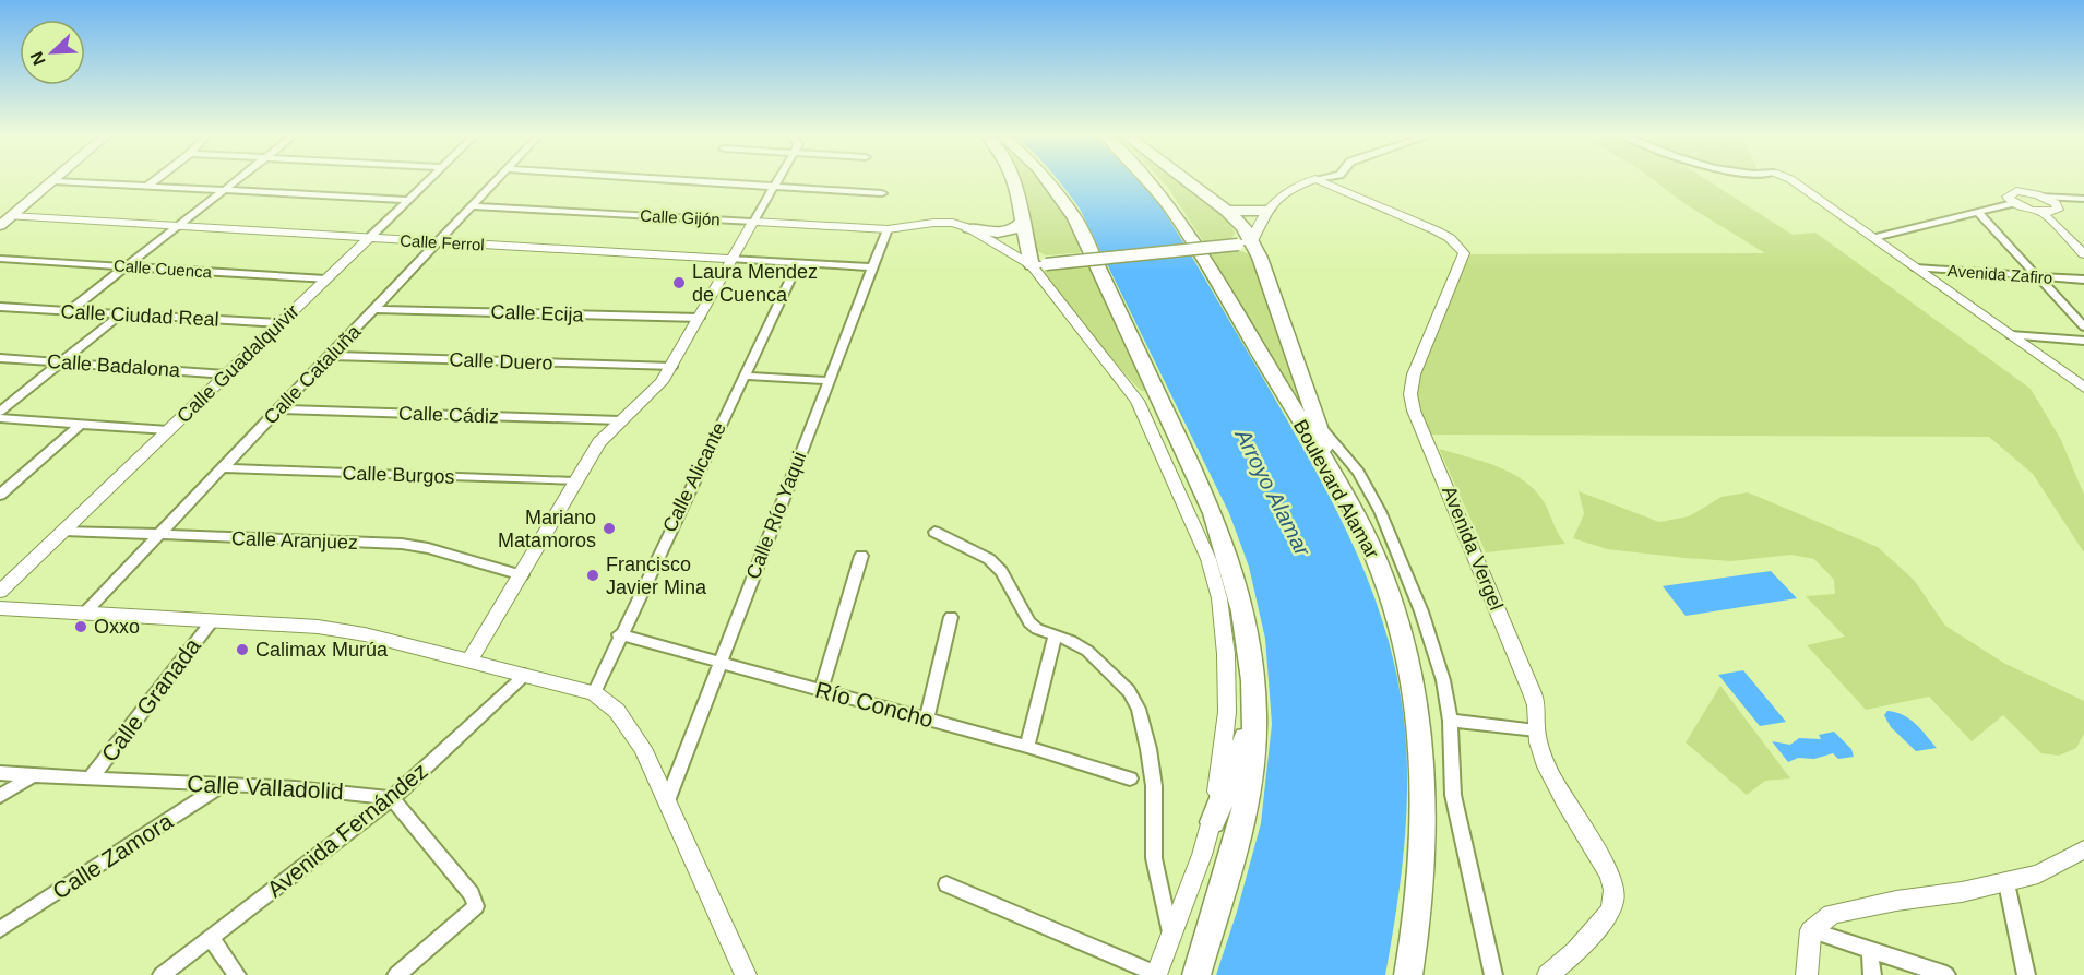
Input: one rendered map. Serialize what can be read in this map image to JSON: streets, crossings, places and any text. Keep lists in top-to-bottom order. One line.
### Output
{"streets":{"highway":["Boulevard Alamar"],"street":["Calle Gijón","Calle Ferrol","Calle Cuenca","Avenida Zafiro","Calle Ecija","Calle Ciudad Real","Calle Duero","Calle Guadalquivir","Calle Badalona","Calle Cataluña","Calle Cádiz","Calle Burgos","Calle Alicante","Calle Río Yaqui","Calle Aranjuez","Avenida Vergel","Calle Granada","Río Concho","Calle Valladolid","Avenida Fernández","Calle Zamora"]},"crossings":[["Calle Gijón","Calle Cataluña"],["Calle Gijón","Calle Río Yaqui"],["Calle Ferrol","Calle Guadalquivir"],["Calle Ferrol","Calle Cataluña"],["Calle Ferrol","Calle Alicante"],["Calle Ferrol","Calle Río Yaqui"],["Calle Cuenca","Calle Guadalquivir"],["Calle Ecija","Calle Cataluña"],["Calle Ciudad Real","Calle Guadalquivir"],["Calle Duero","Calle Cataluña"],["Calle Guadalquivir","Calle Badalona"],["Calle Guadalquivir","Calle Aranjuez"],["Calle Cataluña","Calle Cádiz"],["Calle Cataluña","Calle Burgos"],["Calle Cataluña","Calle Aranjuez"],["Calle Alicante","Río Concho"],["Calle Río Yaqui","Río Concho"],["Calle Granada","Calle Valladolid"],["Calle Valladolid","Avenida Fernández"],["Calle Valladolid","Calle Zamora"]],"water":["Arroyo Alamar"],"places":["Laura Mendez de Cuenca","Mariano Matamoros","Francisco Javier Mina","Oxxo","Calimax Murúa"],"north":"bottom left"}
